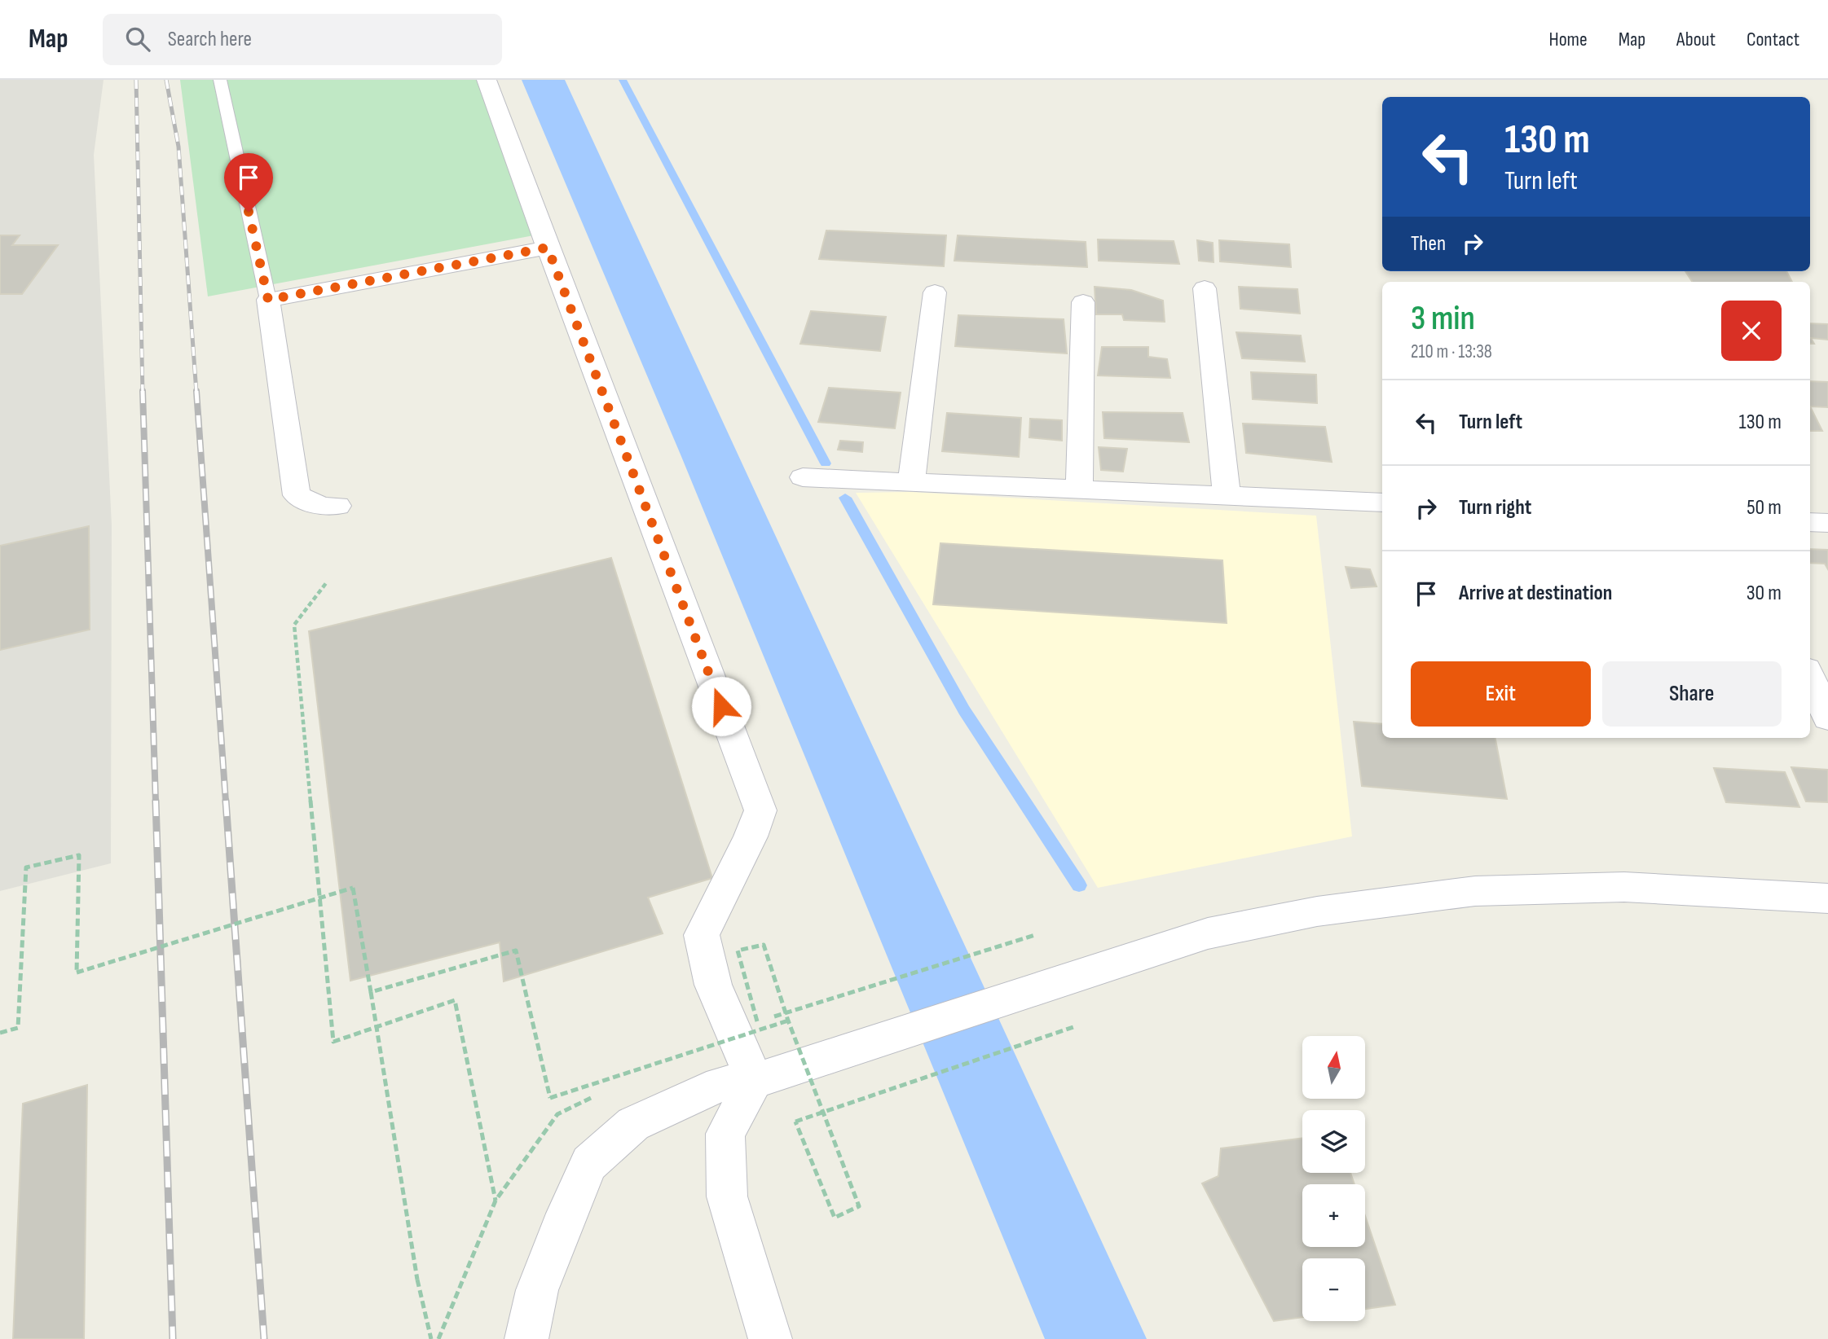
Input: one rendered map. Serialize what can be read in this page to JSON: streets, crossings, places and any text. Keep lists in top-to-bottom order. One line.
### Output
{"north":"top","page":{"header":"Map","search":"Search here","nav":["Home","Map","About","Contact"],"turn":["130 m","Turn left"],"then":"Then","heading":["3 min","210 m · 13:38"],"list":[{"name":"Turn left","value":"130 m"},{"name":"Turn right","value":"50 m"},{"name":"Arrive at destination","value":"30 m"}],"buttons":["Exit","Share"],"map_buttons":["+","−"]}}
